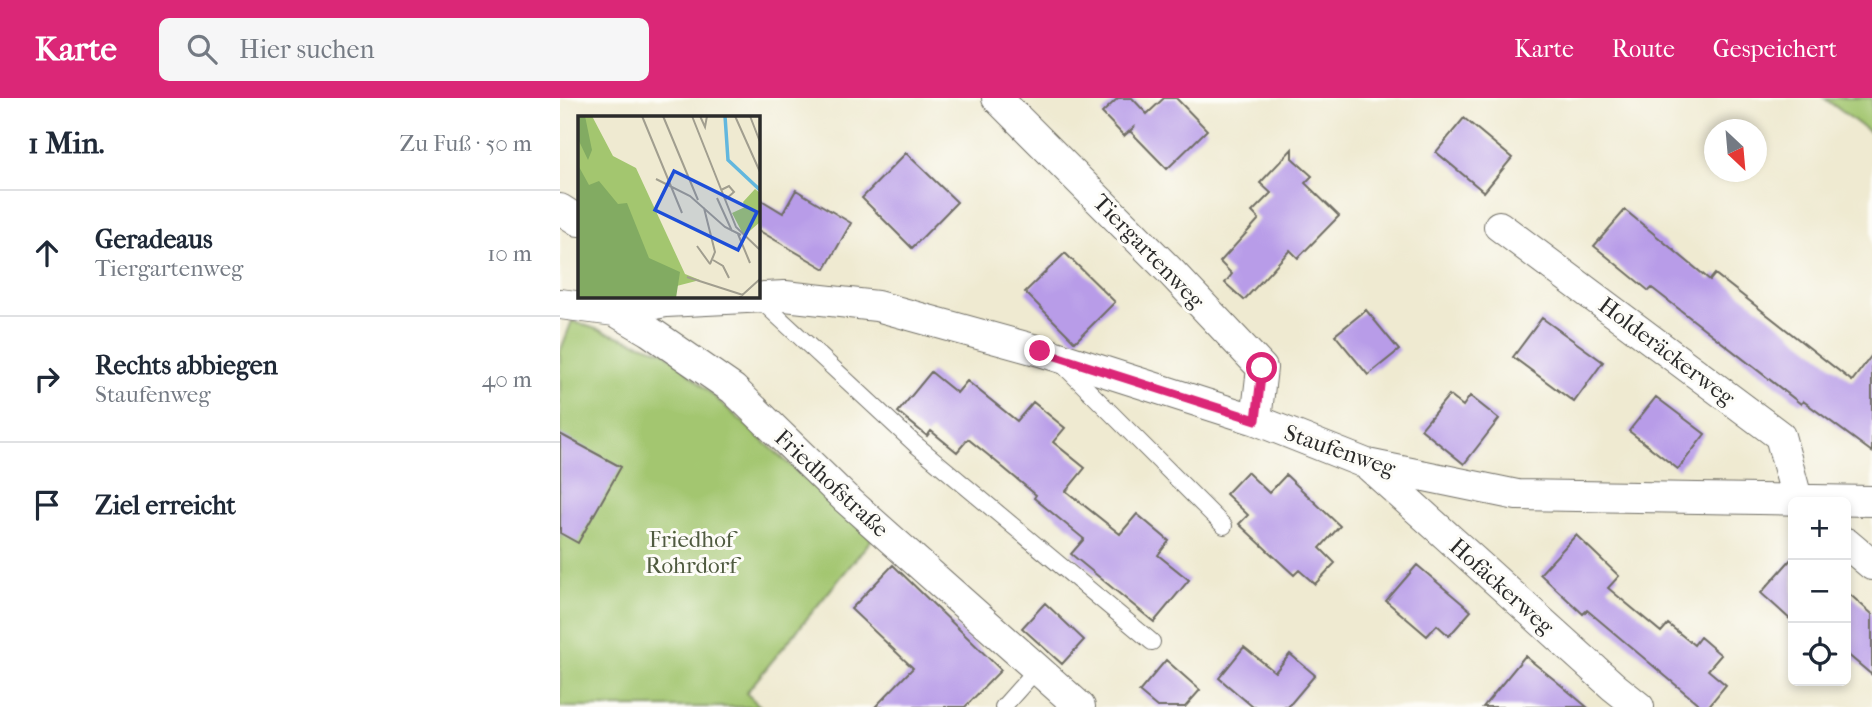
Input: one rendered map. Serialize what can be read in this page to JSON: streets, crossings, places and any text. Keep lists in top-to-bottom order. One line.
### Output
{"streets":{"street":["Tiergartenweg","Holderäckerweg","Staufenweg","Friedhofstraße","Hofäckerweg"]},"crossings":[["Tiergartenweg","Staufenweg"],["Staufenweg","Friedhofstraße"],["Staufenweg","Hofäckerweg"]],"parks":["Friedhof Rohrdorf"],"north":"bottom right","page":{"header":"Karte","search":"Hier suchen","nav":["Karte","Route","Gespeichert"],"heading":["1 Min.","Zu Fuß · 50 m"],"list":[["Geradeaus","Tiergartenweg","10 m"],["Rechts abbiegen","Staufenweg","40 m"],"Ziel erreicht"],"map_buttons":["+","−"]}}
